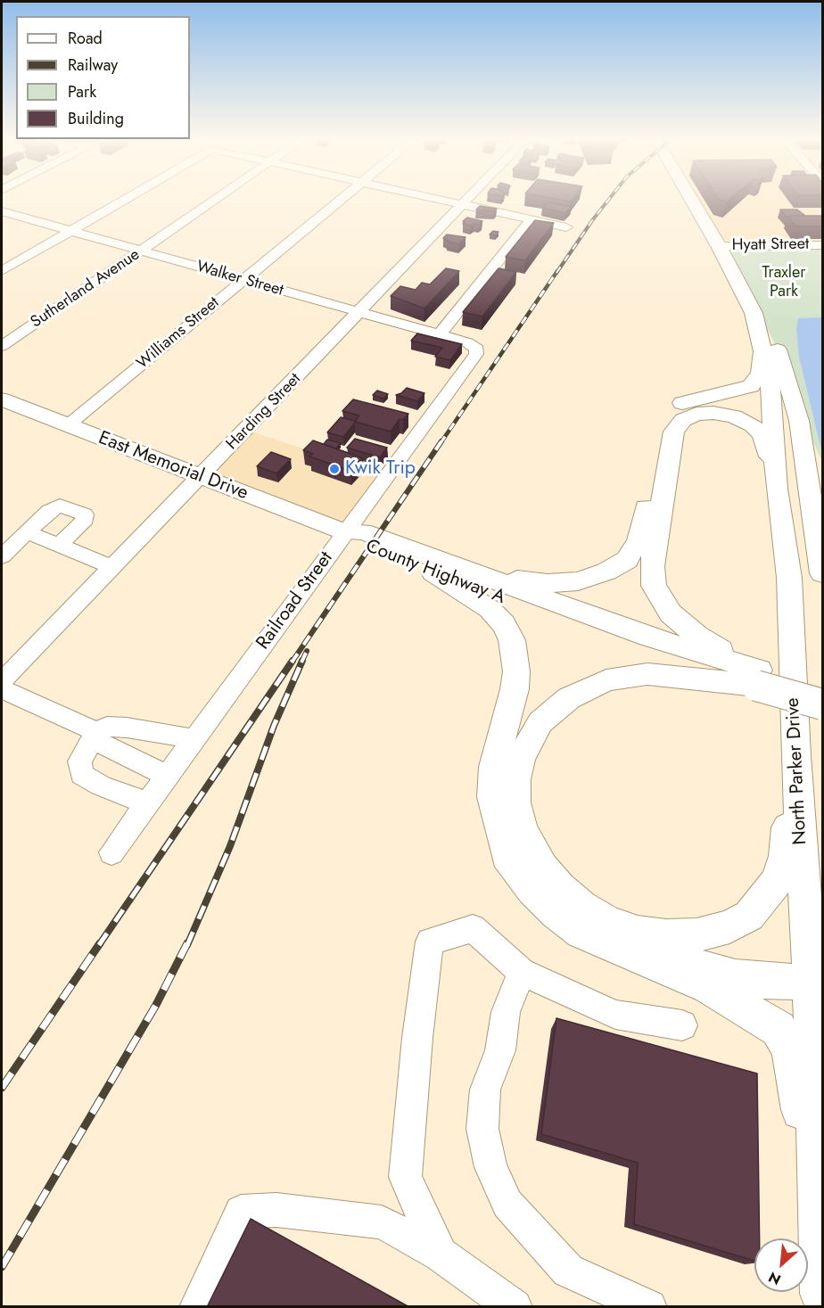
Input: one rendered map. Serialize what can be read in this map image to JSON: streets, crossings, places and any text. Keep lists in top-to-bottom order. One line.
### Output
{"streets":{"main road":["East Memorial Drive","County Highway A","North Parker Drive"],"street":["Hyatt Street","Walker Street","Sutherland Avenue","Williams Street","Harding Street","Railroad Street"]},"crossings":[["Hyatt Street","North Parker Drive"],["Walker Street","Sutherland Avenue"],["Walker Street","Williams Street"],["Walker Street","Harding Street"],["Walker Street","Railroad Street"],["Williams Street","East Memorial Drive"],["Harding Street","East Memorial Drive"],["East Memorial Drive","County Highway A"],["East Memorial Drive","Railroad Street"],["County Highway A","Railroad Street"]],"parks":["Traxler Park"],"places":["Kwik Trip"],"legend":["Road","Railway","Park","Building"],"north":"bottom left"}
